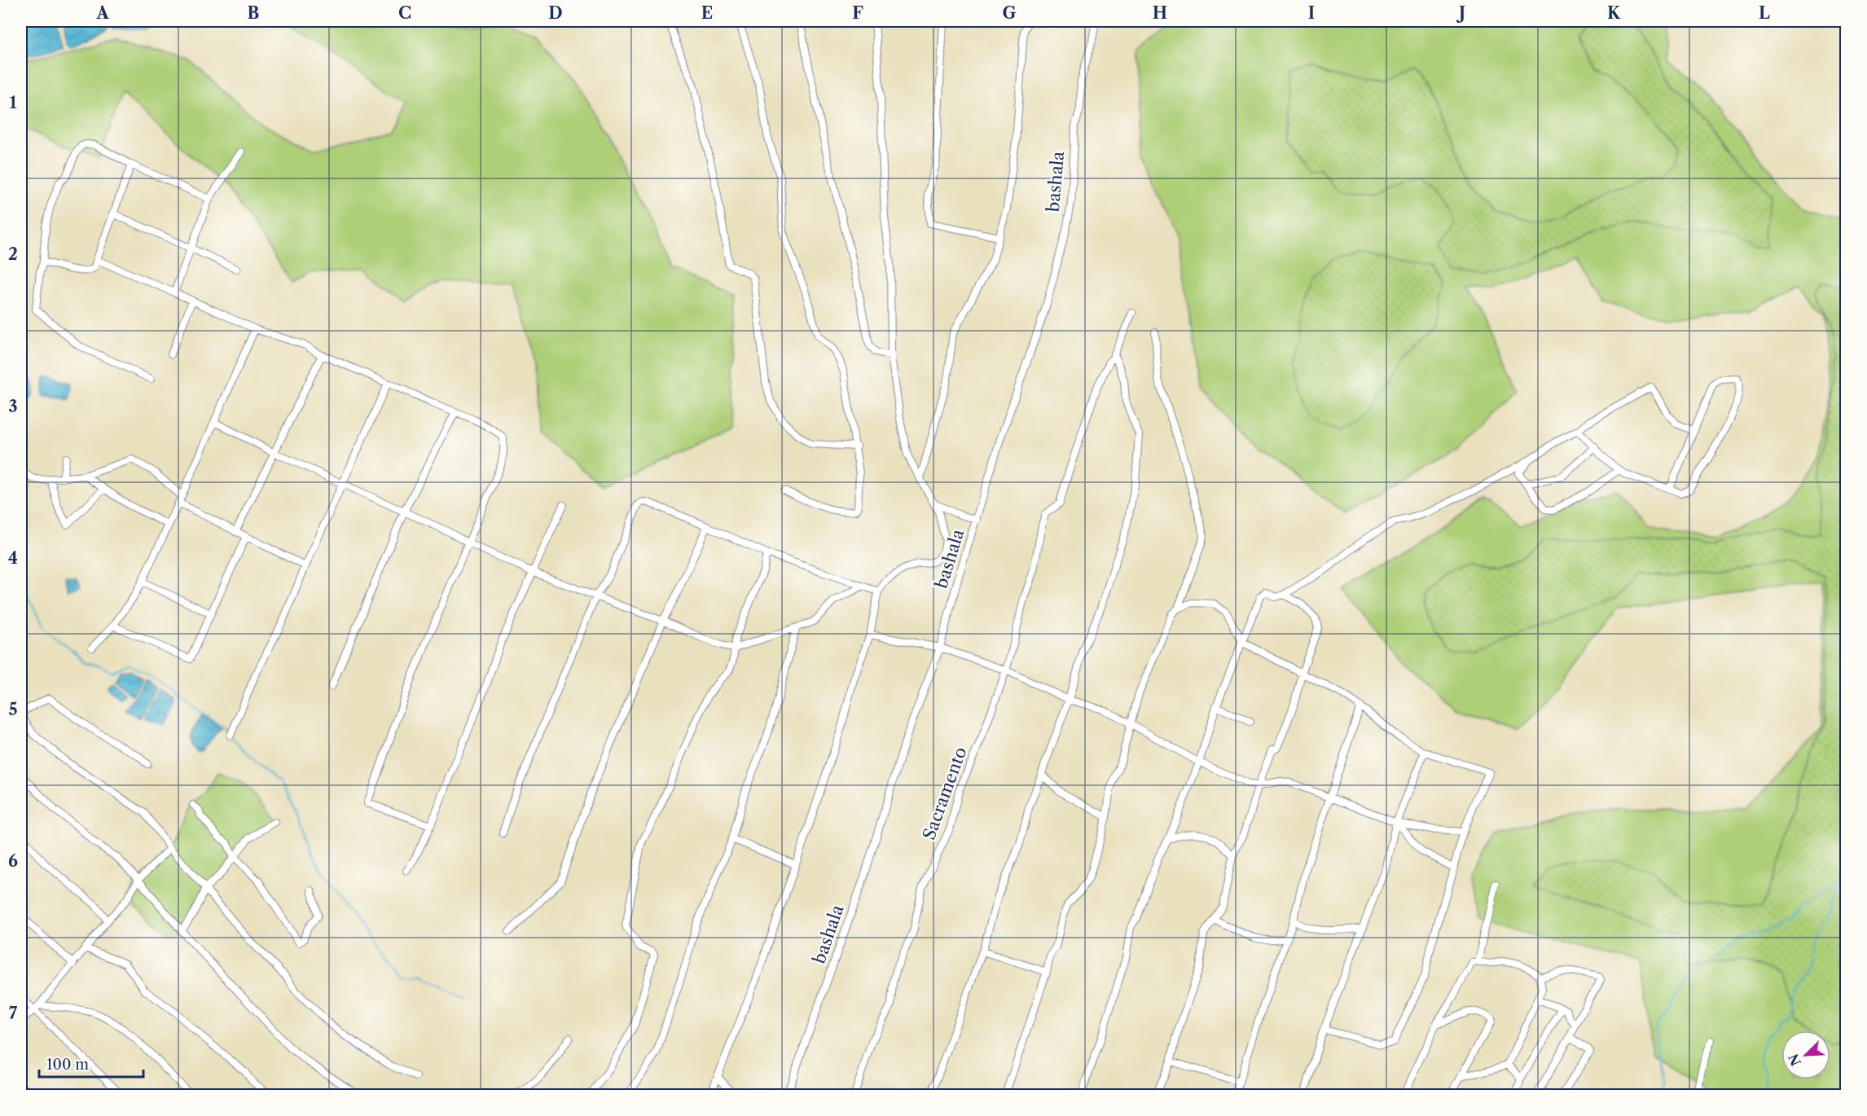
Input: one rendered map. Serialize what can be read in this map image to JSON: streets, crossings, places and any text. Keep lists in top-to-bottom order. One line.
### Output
{"streets":{"street":["bashala","Sacramento"]},"scale_bar":"100 m","north":"bottom left","grid":{"columns":["A","B","C","D","E","F","G","H","I","J","K","L"],"rows":["1","2","3","4","5","6","7"]}}
